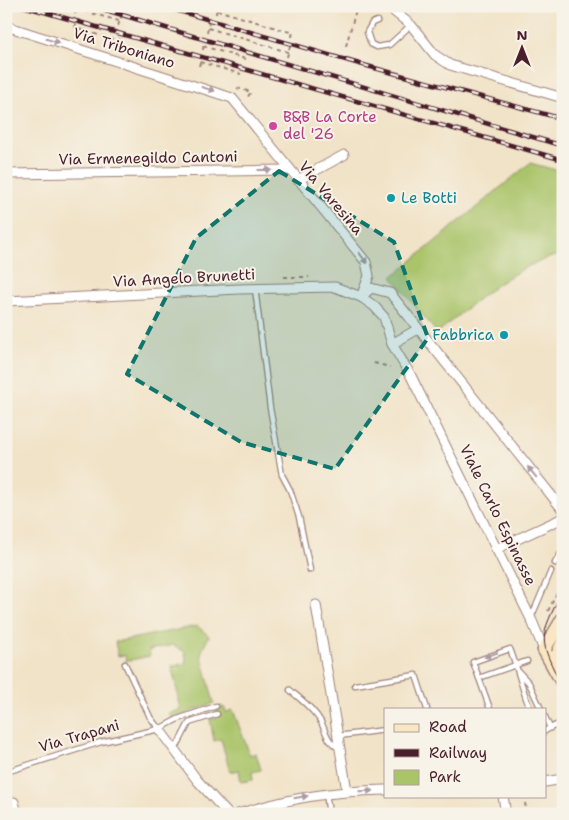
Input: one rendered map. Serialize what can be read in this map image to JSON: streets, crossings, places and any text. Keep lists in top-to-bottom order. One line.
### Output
{"streets":{"street":["Via Triboniano","Via Ermenegildo Cantoni","Via Varesina","Via Angelo Brunetti","Viale Carlo Espinasse"],"lane":["Via Trapani"]},"crossings":[["Via Triboniano","Via Varesina"],["Via Ermenegildo Cantoni","Via Varesina"],["Via Varesina","Via Angelo Brunetti"],["Via Angelo Brunetti","Viale Carlo Espinasse"]],"one_way":["Via Triboniano","Via Ermenegildo Cantoni","Via Varesina"],"places":["B&B La Corte del '26","Le Botti","Fabbrica"],"legend":["Road","Railway","Park"],"north":"top"}
